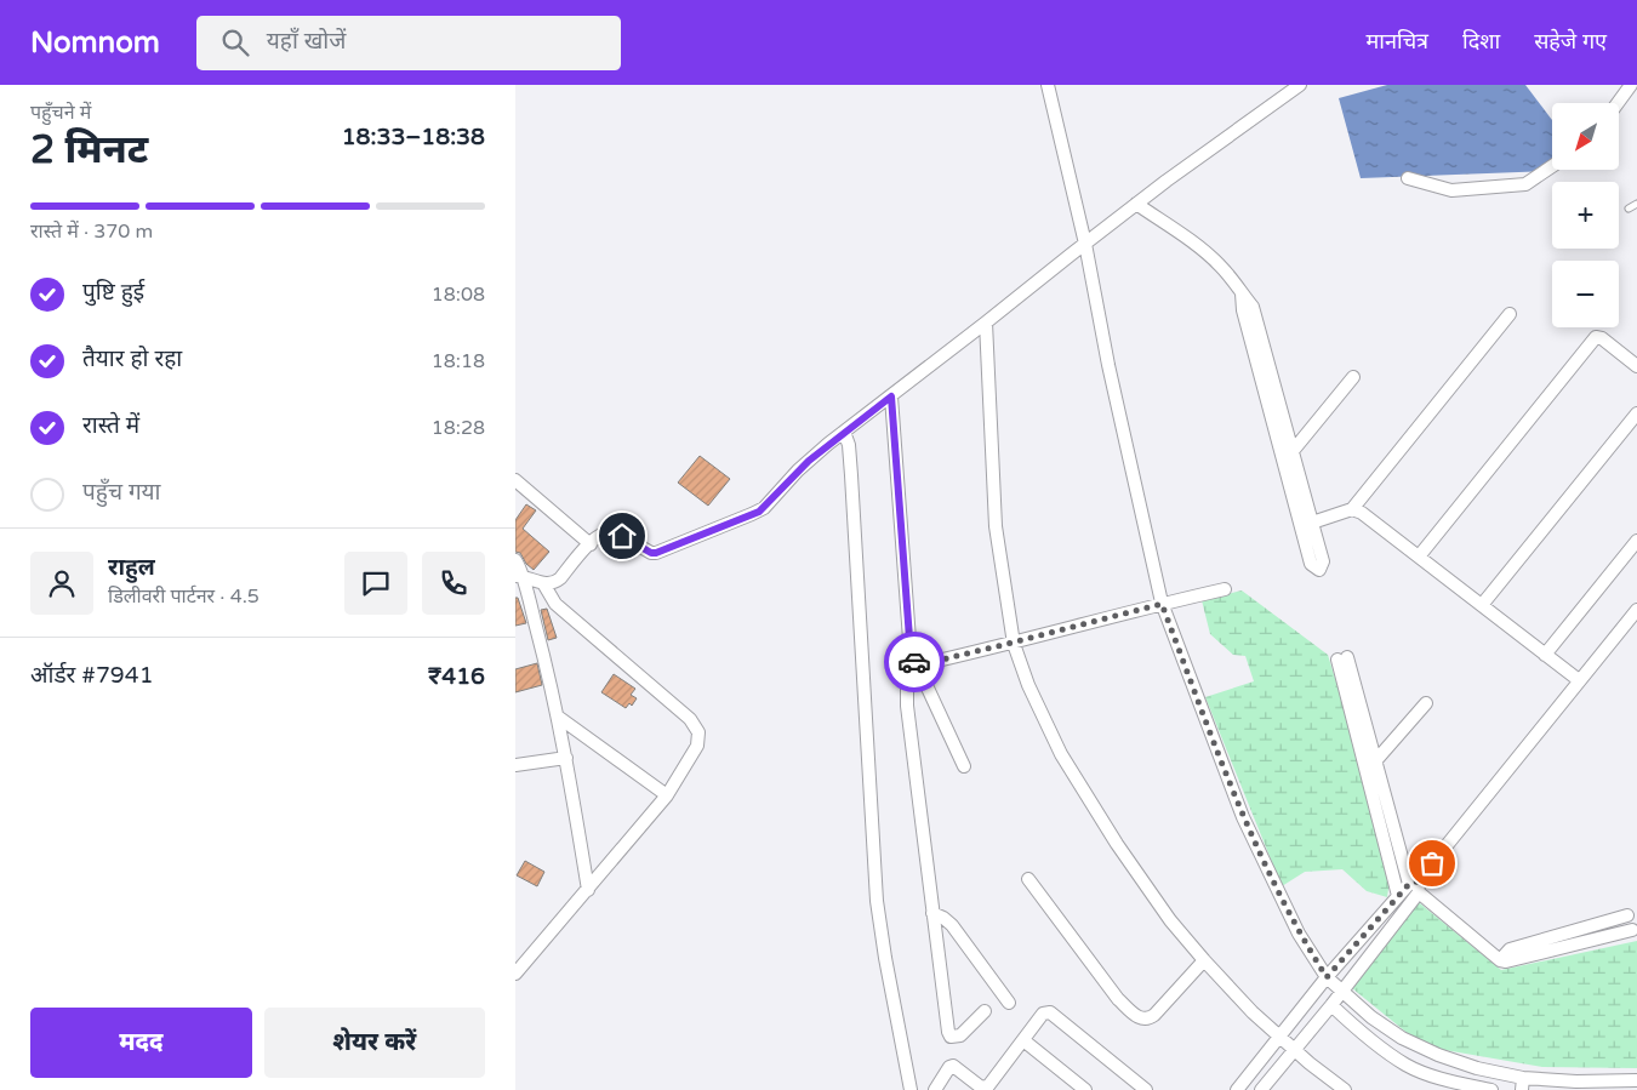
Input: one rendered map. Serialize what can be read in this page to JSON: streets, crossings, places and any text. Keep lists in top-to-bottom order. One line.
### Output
{"north":"bottom left","page":{"header":"Nomnom","search":"यहाँ खोजें","nav":["मानचित्र","दिशा","सहेजे गए"],"heading":["2 मिनट","पहुँचने में","18:33–18:38"],"panel":["राहुल","डिलीवरी पार्टनर · 4.5","ऑर्डर #7941","₹416"],"map_buttons":["+","−"],"bar":"रास्ते में · 370 m","list":[["पुष्टि हुई","18:08"],["तैयार हो रहा","18:18"],["रास्ते में","18:28"],"पहुँच गया"],"buttons":["मदद","शेयर करें"]}}
